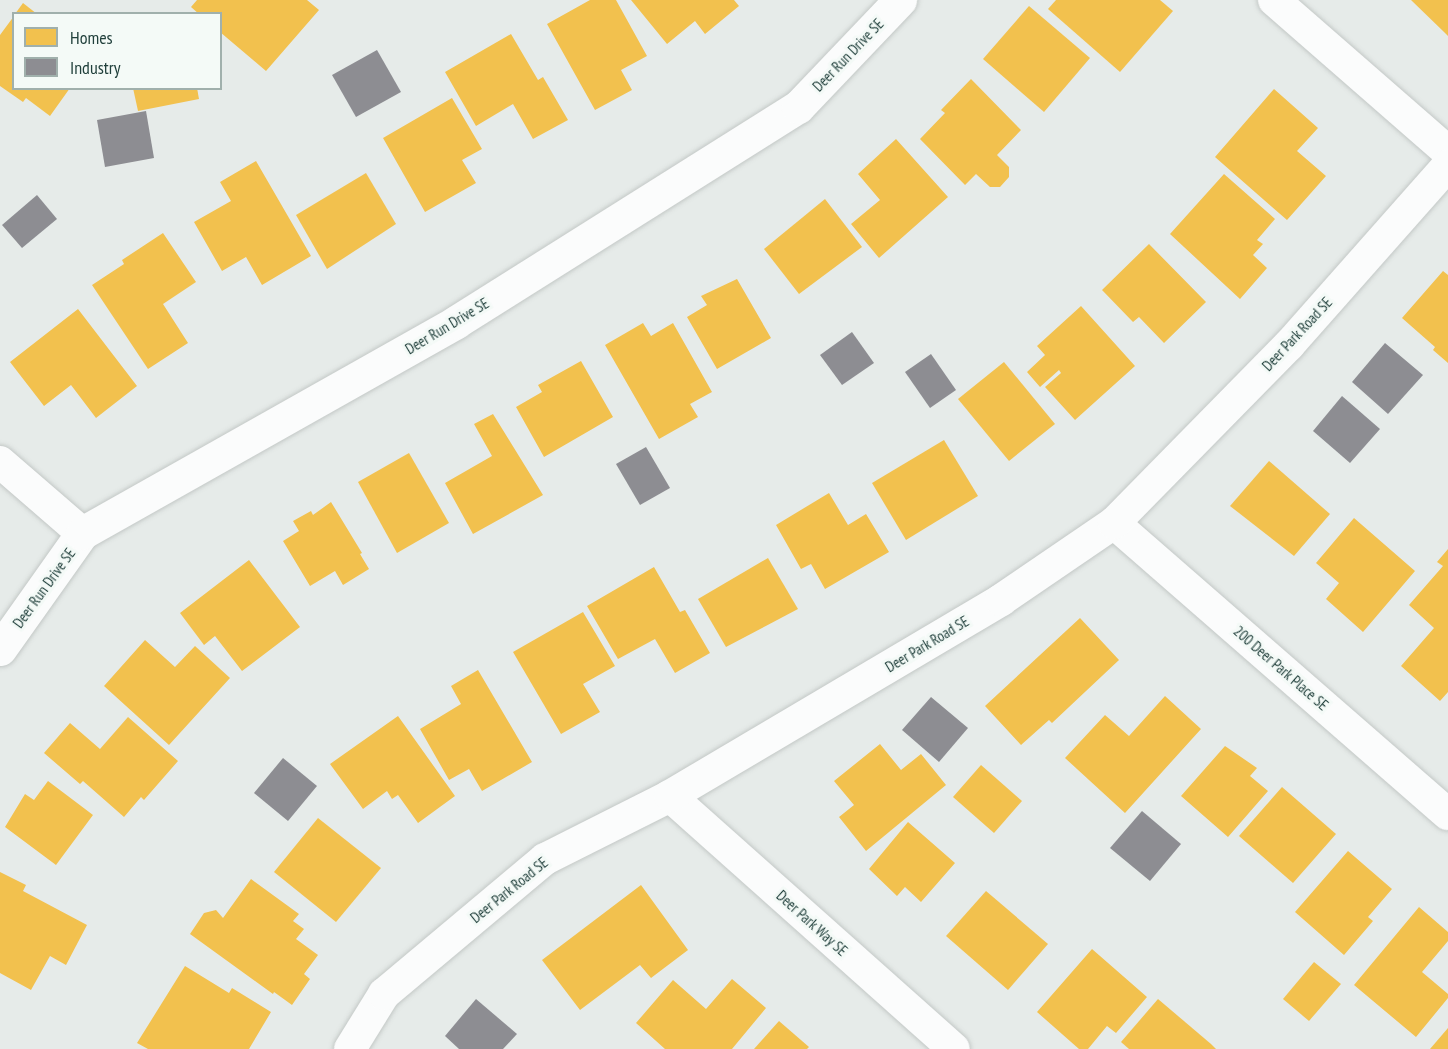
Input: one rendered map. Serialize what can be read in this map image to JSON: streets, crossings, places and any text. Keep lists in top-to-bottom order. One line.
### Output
{"streets":{"street":["Deer Run Drive SE","Deer Park Road SE","200 Deer Park Place SE","Deer Park Way SE"]},"crossings":[["Deer Park Road SE","200 Deer Park Place SE"],["Deer Park Road SE","Deer Park Way SE"]],"legend":["Homes","Industry"]}
